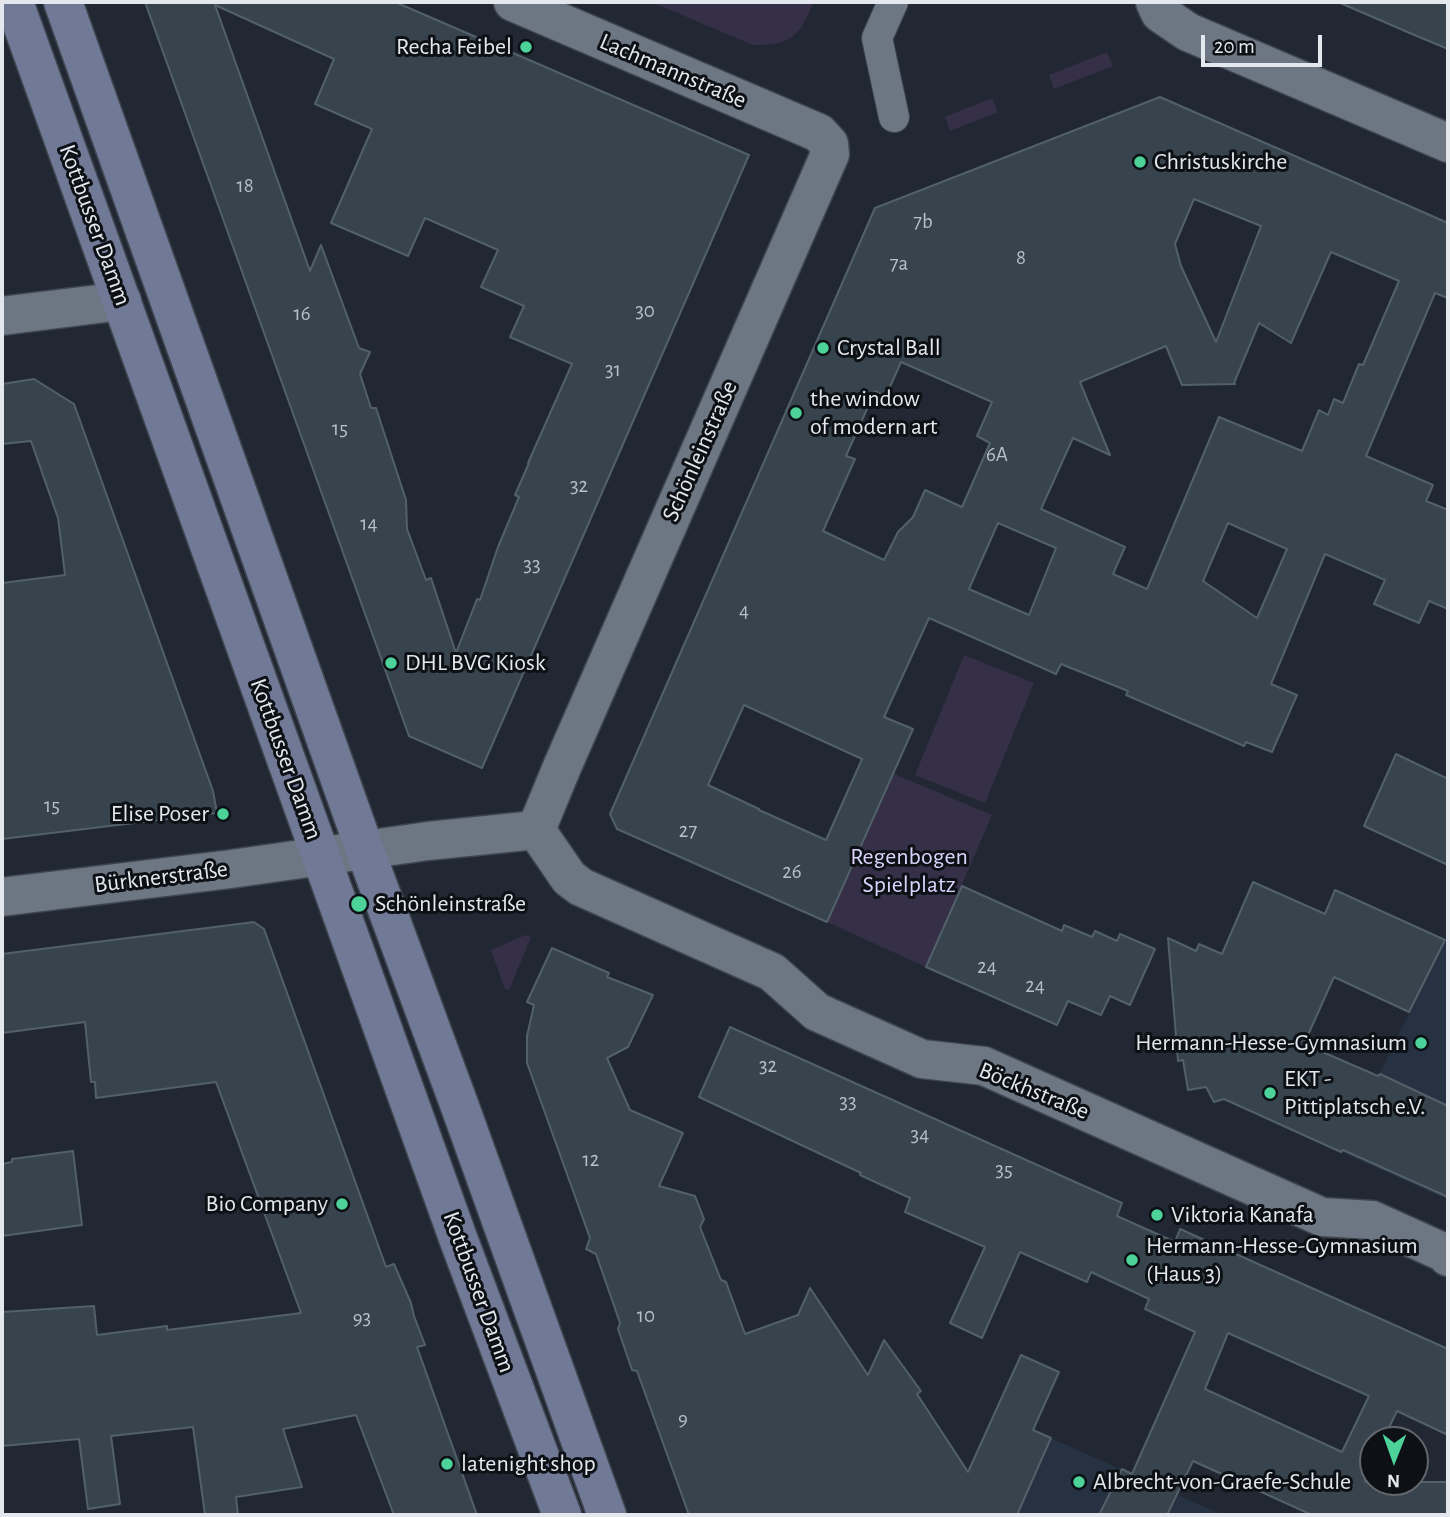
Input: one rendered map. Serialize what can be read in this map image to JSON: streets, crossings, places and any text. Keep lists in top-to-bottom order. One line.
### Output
{"streets":{"main road":["Kottbusser Damm"],"street":["Lachmannstraße","Schönleinstraße","Bürknerstraße","Böckhstraße"]},"crossings":[["Lachmannstraße","Schönleinstraße"],["Kottbusser Damm","Bürknerstraße"],["Schönleinstraße","Böckhstraße"]],"parks":["Regenbogen Spielplatz"],"places":["Recha Feibel","Christuskirche","Crystal Ball","the window of modern art","DHL BVG Kiosk","Elise Poser","Schönleinstraße","Hermann-Hesse-Gymnasium","EKT - Pittiplatsch e.V.","Bio Company","Viktoria Kanafa","Hermann-Hesse-Gymnasium (Haus 3)","latenight shop","Albrecht-von-Graefe-Schule"],"house_numbers":["18","7b","8","7a","30","16","31","15","6A","32","14","33","4","15","27","26","24","24","32","33","34","12","35","10","93","9"],"scale_bar":"20 m","north":"bottom"}
